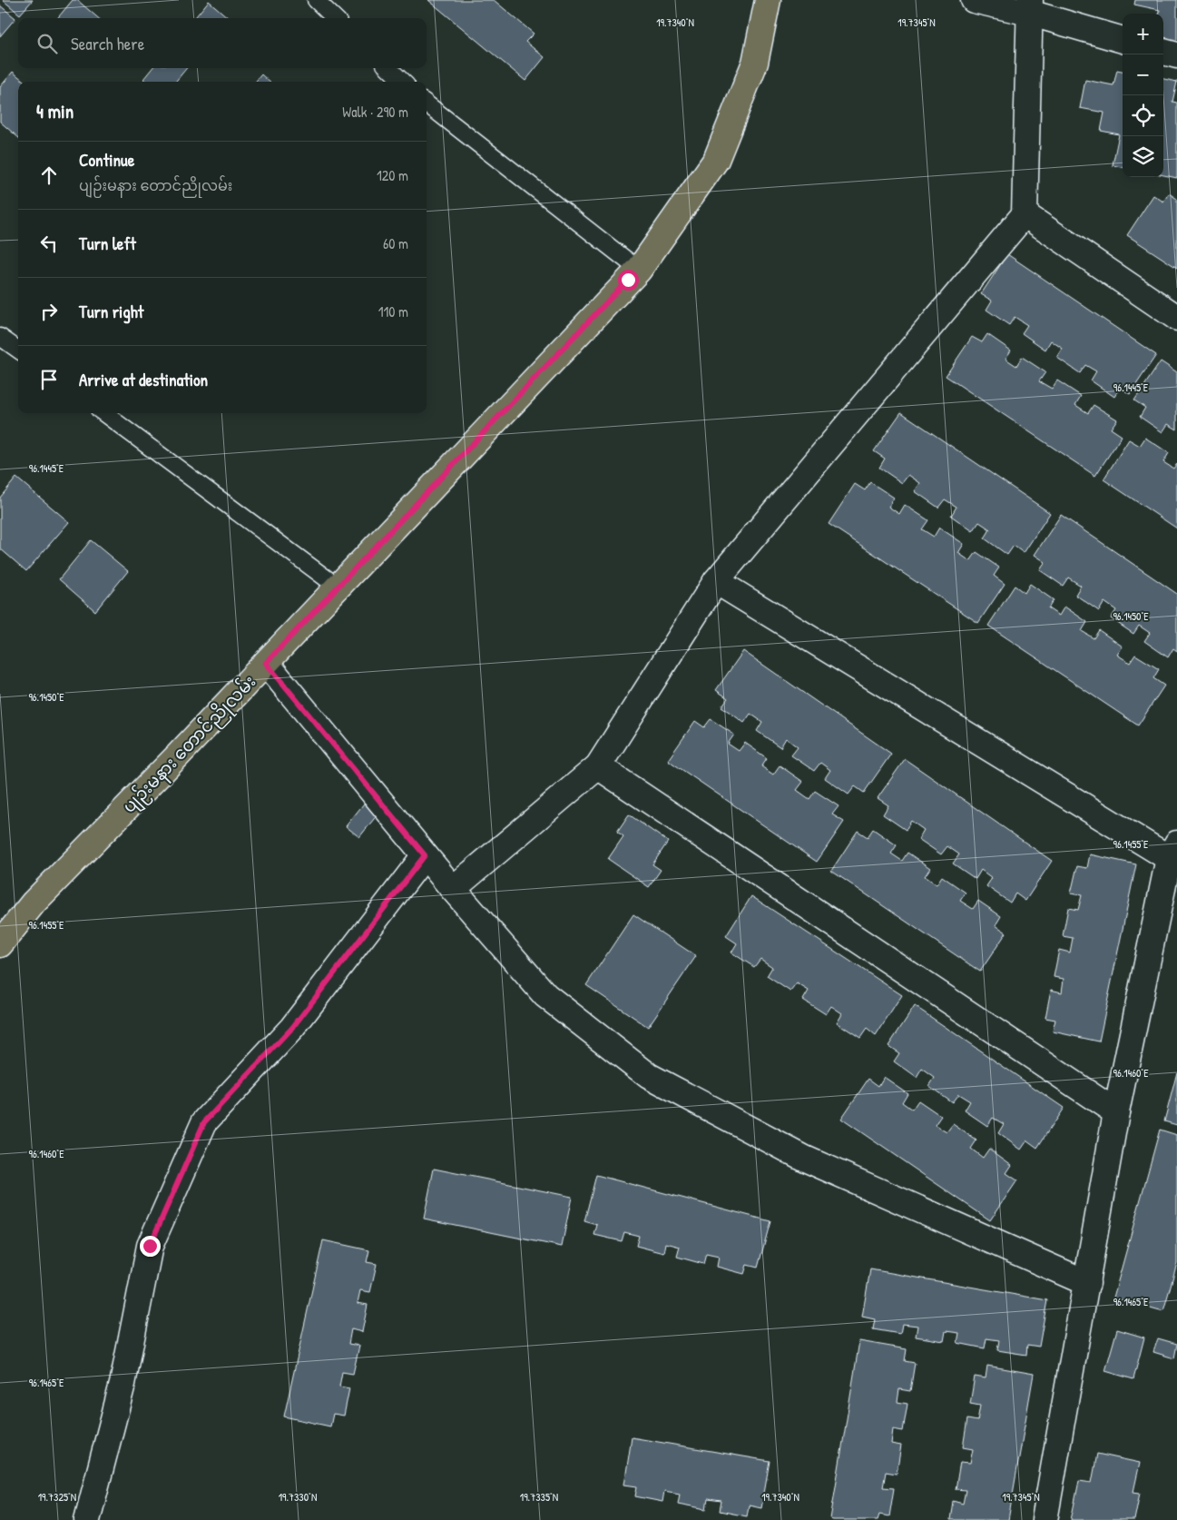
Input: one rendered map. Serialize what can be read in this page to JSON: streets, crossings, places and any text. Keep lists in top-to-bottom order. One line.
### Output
{"streets":{"main road":["ပျဉ်းမနား တောင်ညိုလမ်း"]},"page":{"map_buttons":["+","−"],"search":"Search here","heading":["4 min","Walk · 290 m"],"list":[["Continue","ပျဉ်းမနား တောင်ညိုလမ်း","120 m"],["Turn left","60 m"],["Turn right","110 m"],"Arrive at destination"]},"coordinates":["19.7340°N","19.7345°N","96.1445°E","96.1450°E","96.1455°E","96.1460°E","96.1465°E","19.7325°N","19.7330°N","19.7335°N"]}
